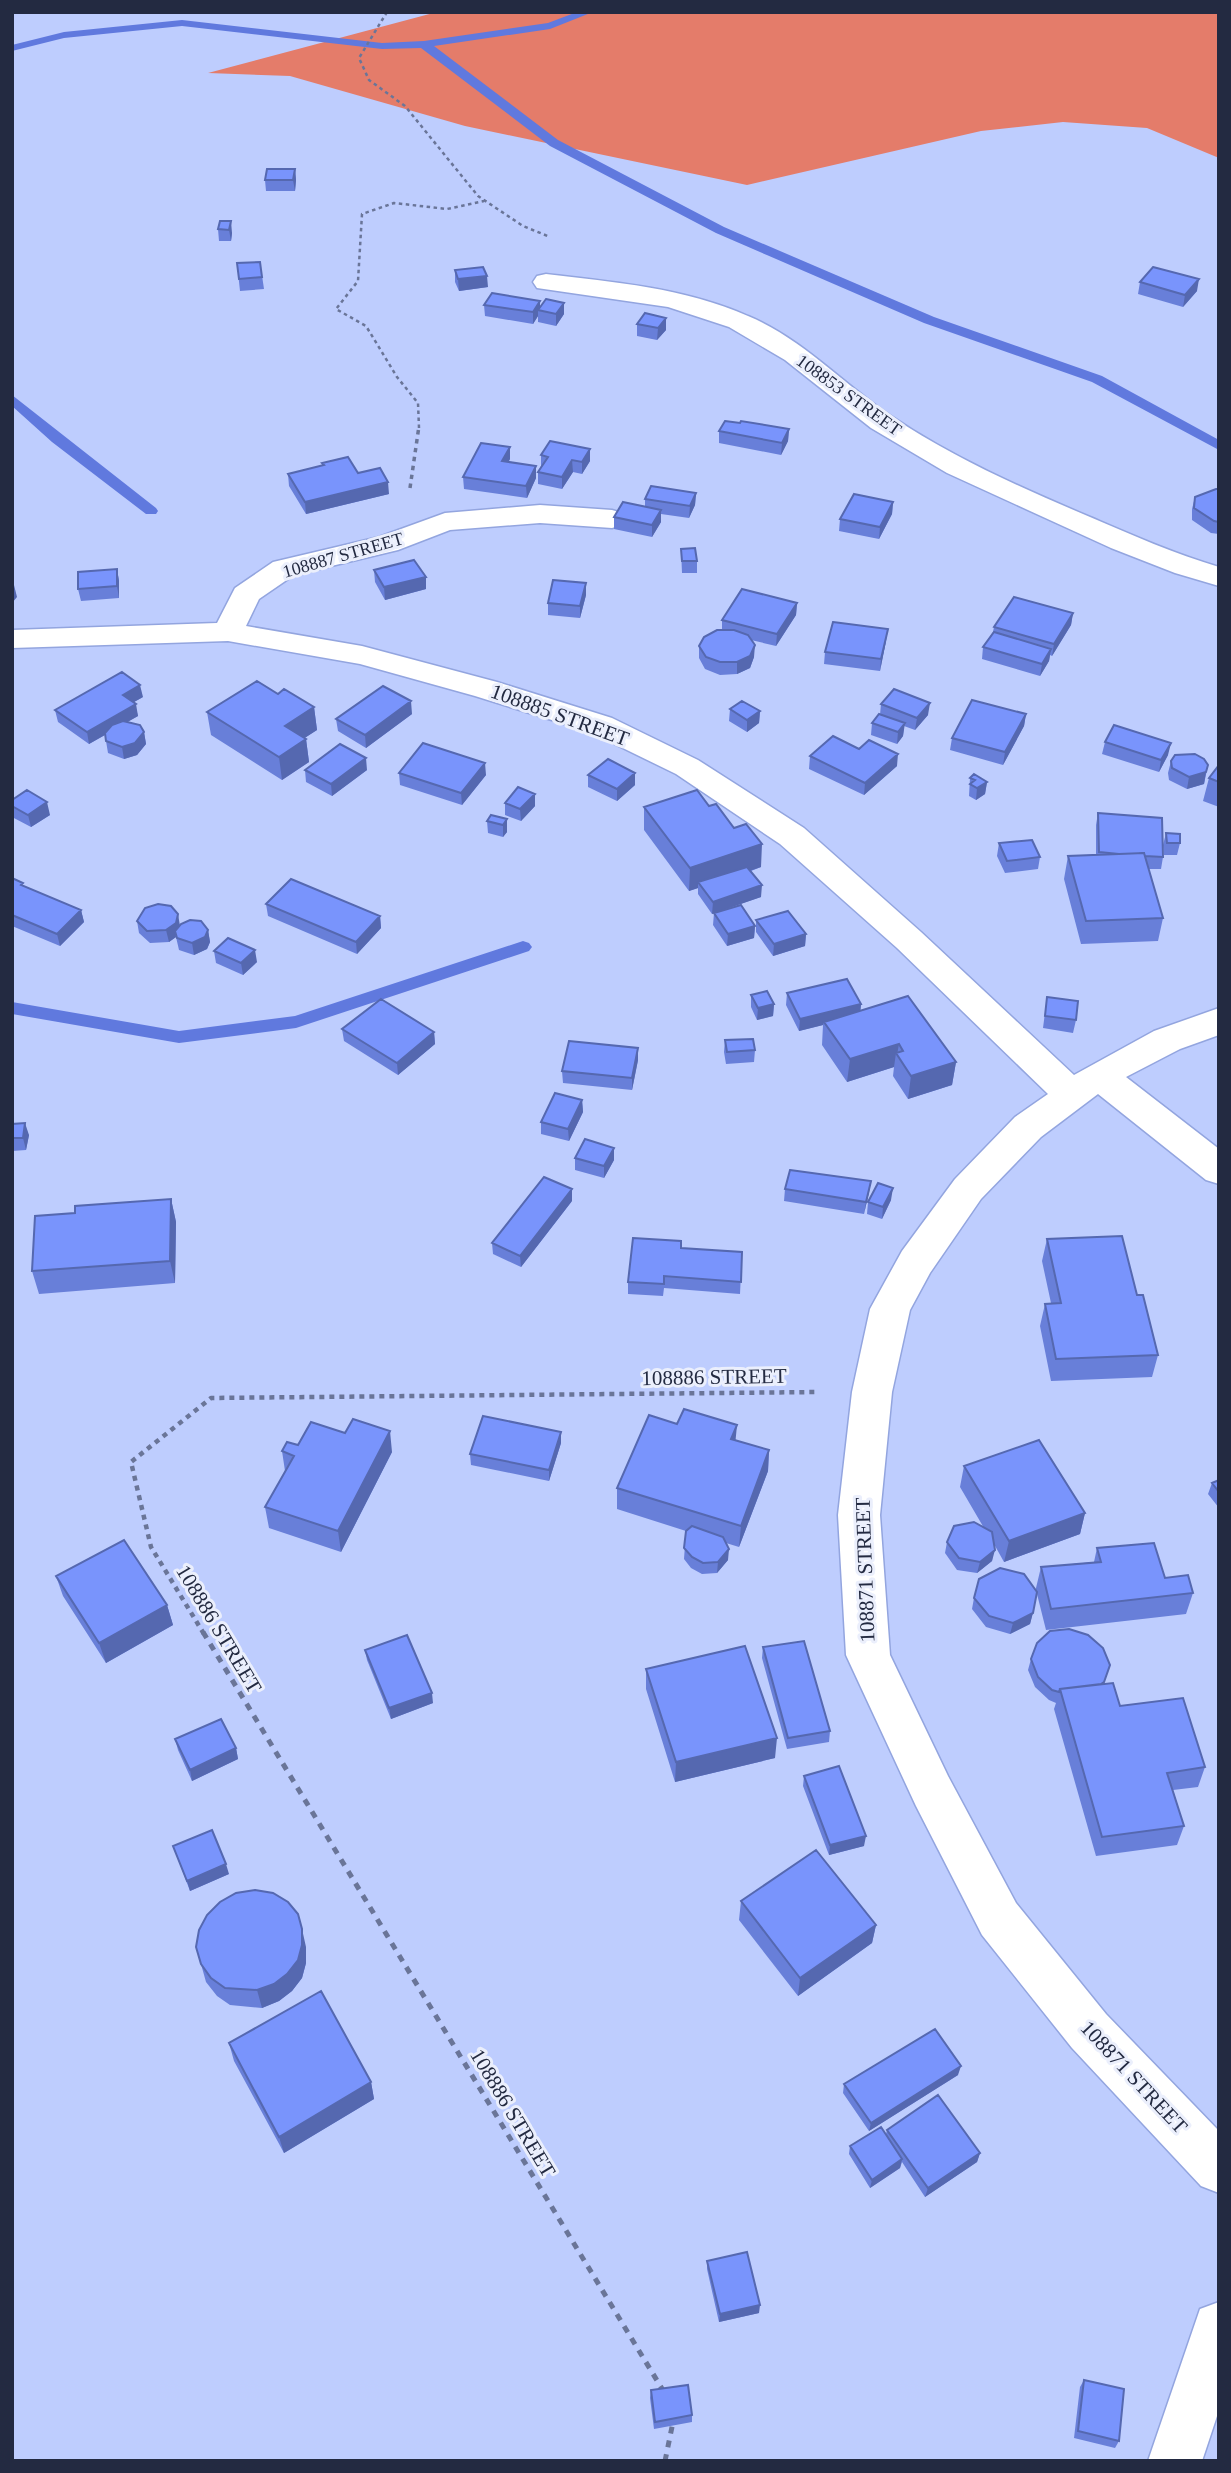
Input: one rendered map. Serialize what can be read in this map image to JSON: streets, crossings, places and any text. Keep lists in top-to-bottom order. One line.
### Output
{"streets":{"street":["108853 STREET","108887 STREET","108885 STREET","108871 STREET"],"path":["108886 STREET"]},"crossings":[["108887 STREET","108885 STREET"],["108885 STREET","108871 STREET"],["108886 STREET","108871 STREET"]]}
